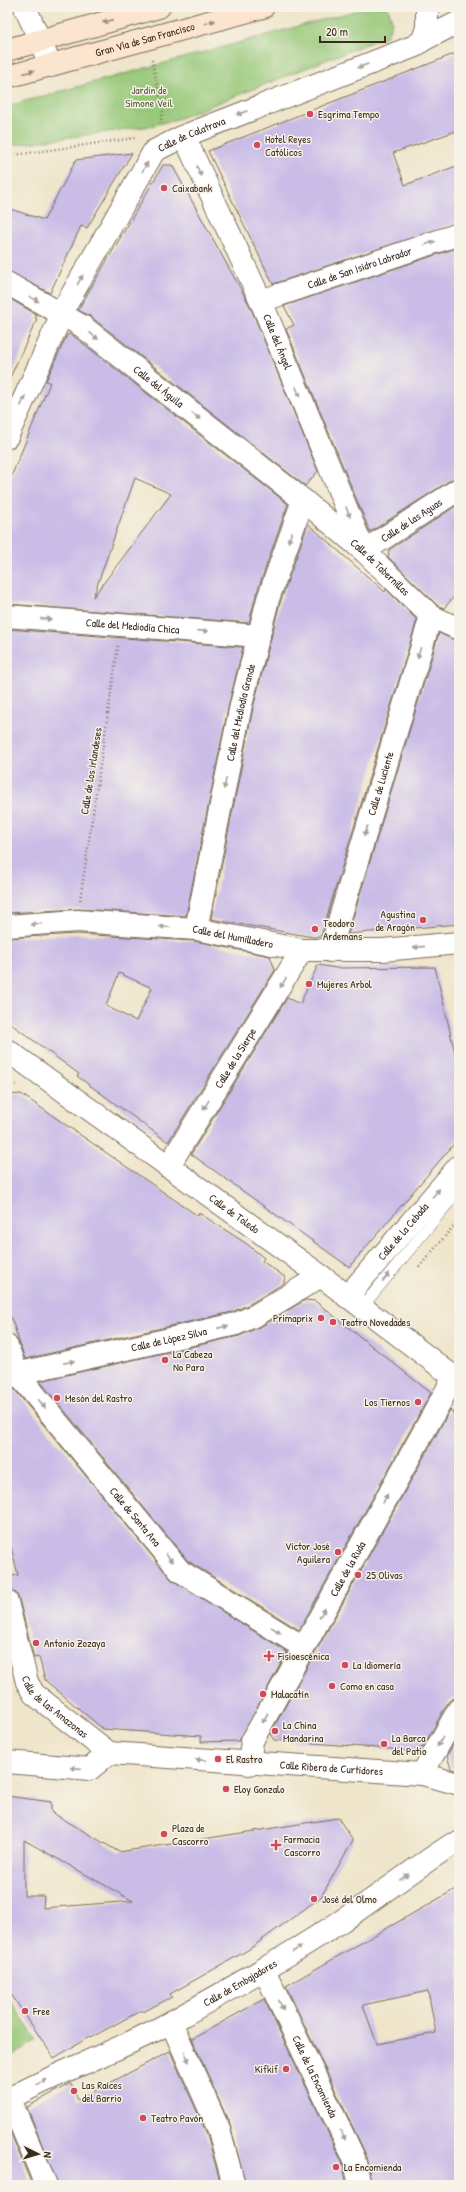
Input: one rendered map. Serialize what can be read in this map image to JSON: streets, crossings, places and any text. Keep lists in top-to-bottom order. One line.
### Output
{"streets":{"main road":["Gran Vía de San Francisco"],"street":["Calle de Calatrava","Calle de San Isidro Labrador","Calle del Ángel","Calle del Águila","Calle de las Aguas","Calle de Tabernillas","Calle del Mediodía Chica","Calle del Mediodía Grande","Calle de Luciente","Calle del Humilladero","Calle de la Sierpe","Calle de Toledo","Calle de la Cebada","Calle de López Silva","Calle de Santa Ana","Calle de la Ruda","Calle de las Amazonas","Calle Ribera de Curtidores","Calle de Embajadores","Calle de la Encomienda"],"path":["Calle de los Irlandeses"]},"crossings":[["Calle de Calatrava","Calle del Ángel"],["Calle de Calatrava","Calle del Águila"],["Calle de San Isidro Labrador","Calle del Ángel"],["Calle del Ángel","Calle de las Aguas"],["Calle del Ángel","Calle de Tabernillas"],["Calle del Águila","Calle de Tabernillas"],["Calle del Águila","Calle del Mediodía Grande"],["Calle de las Aguas","Calle de Tabernillas"],["Calle de Tabernillas","Calle del Mediodía Grande"],["Calle de Tabernillas","Calle de Luciente"],["Calle del Mediodía Chica","Calle del Mediodía Grande"],["Calle del Mediodía Chica","Calle de los Irlandeses"],["Calle del Mediodía Grande","Calle del Humilladero"],["Calle de los Irlandeses","Calle del Humilladero"],["Calle de Luciente","Calle del Humilladero"],["Calle del Humilladero","Calle de la Sierpe"],["Calle de la Sierpe","Calle de Toledo"],["Calle de Toledo","Calle de la Cebada"],["Calle de Toledo","Calle de López Silva"],["Calle de Toledo","Calle de la Ruda"],["Calle de López Silva","Calle de Santa Ana"],["Calle de Santa Ana","Calle de la Ruda"],["Calle de la Ruda","Calle Ribera de Curtidores"],["Calle de las Amazonas","Calle Ribera de Curtidores"],["Calle de Embajadores","Calle de la Encomienda"]],"one_way":["Calle de San Isidro Labrador","Calle del Ángel","Calle del Águila","Calle del Mediodía Chica","Calle del Mediodía Grande","Calle de Luciente","Calle del Humilladero","Calle de la Sierpe","Calle de la Cebada","Calle de López Silva","Calle de Santa Ana","Calle Ribera de Curtidores","Calle de Embajadores"],"parks":["Jardín de Simone Veil"],"places":{"other":["Esgrima Tempo","Hotel Reyes Católicos","Caixabank","Agustina de Aragón","Teodoro Ardemans","Mujeres Arbol","Primaprix","Teatro Novedades","La Cabeza No Para","Mesón del Rastro","Los Tiernos","Víctor José Aguilera","25 Olivas","Antonio Zozaya","La Idiomería","Como en casa","Malacatín","La China Mandarina","La Barca del Patio","El Rastro","Eloy Gonzalo","Plaza de Cascorro","José del Olmo","Free","Kifkif","Las Raíces del Barrio","Teatro Pavón","La Encomienda"],"health":["Fisioescénica","Farmacia Cascorro"]},"scale_bar":"20 m","north":"right"}
